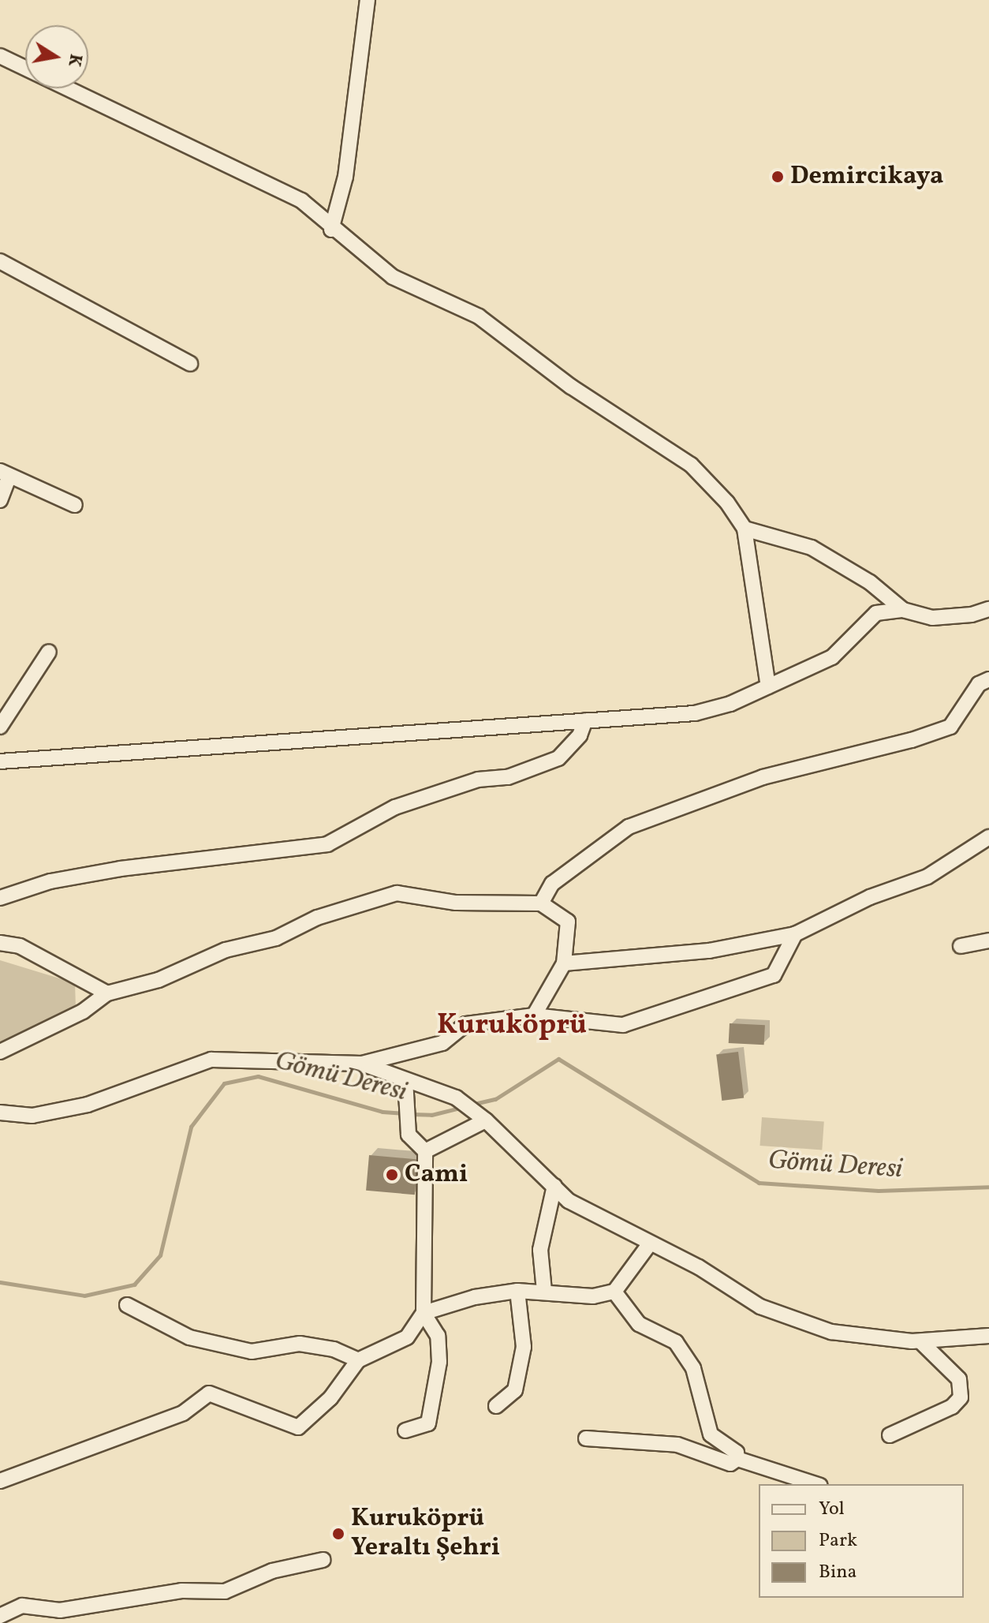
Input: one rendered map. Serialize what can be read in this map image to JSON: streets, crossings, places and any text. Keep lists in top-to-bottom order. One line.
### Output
{"districts":["Kuruköprü"],"water":["Gömü Deresi"],"places":["Demircikaya","Cami","Kuruköprü Yeraltı Şehri"],"legend":["Yol","Park","Bina"],"north":"right"}
